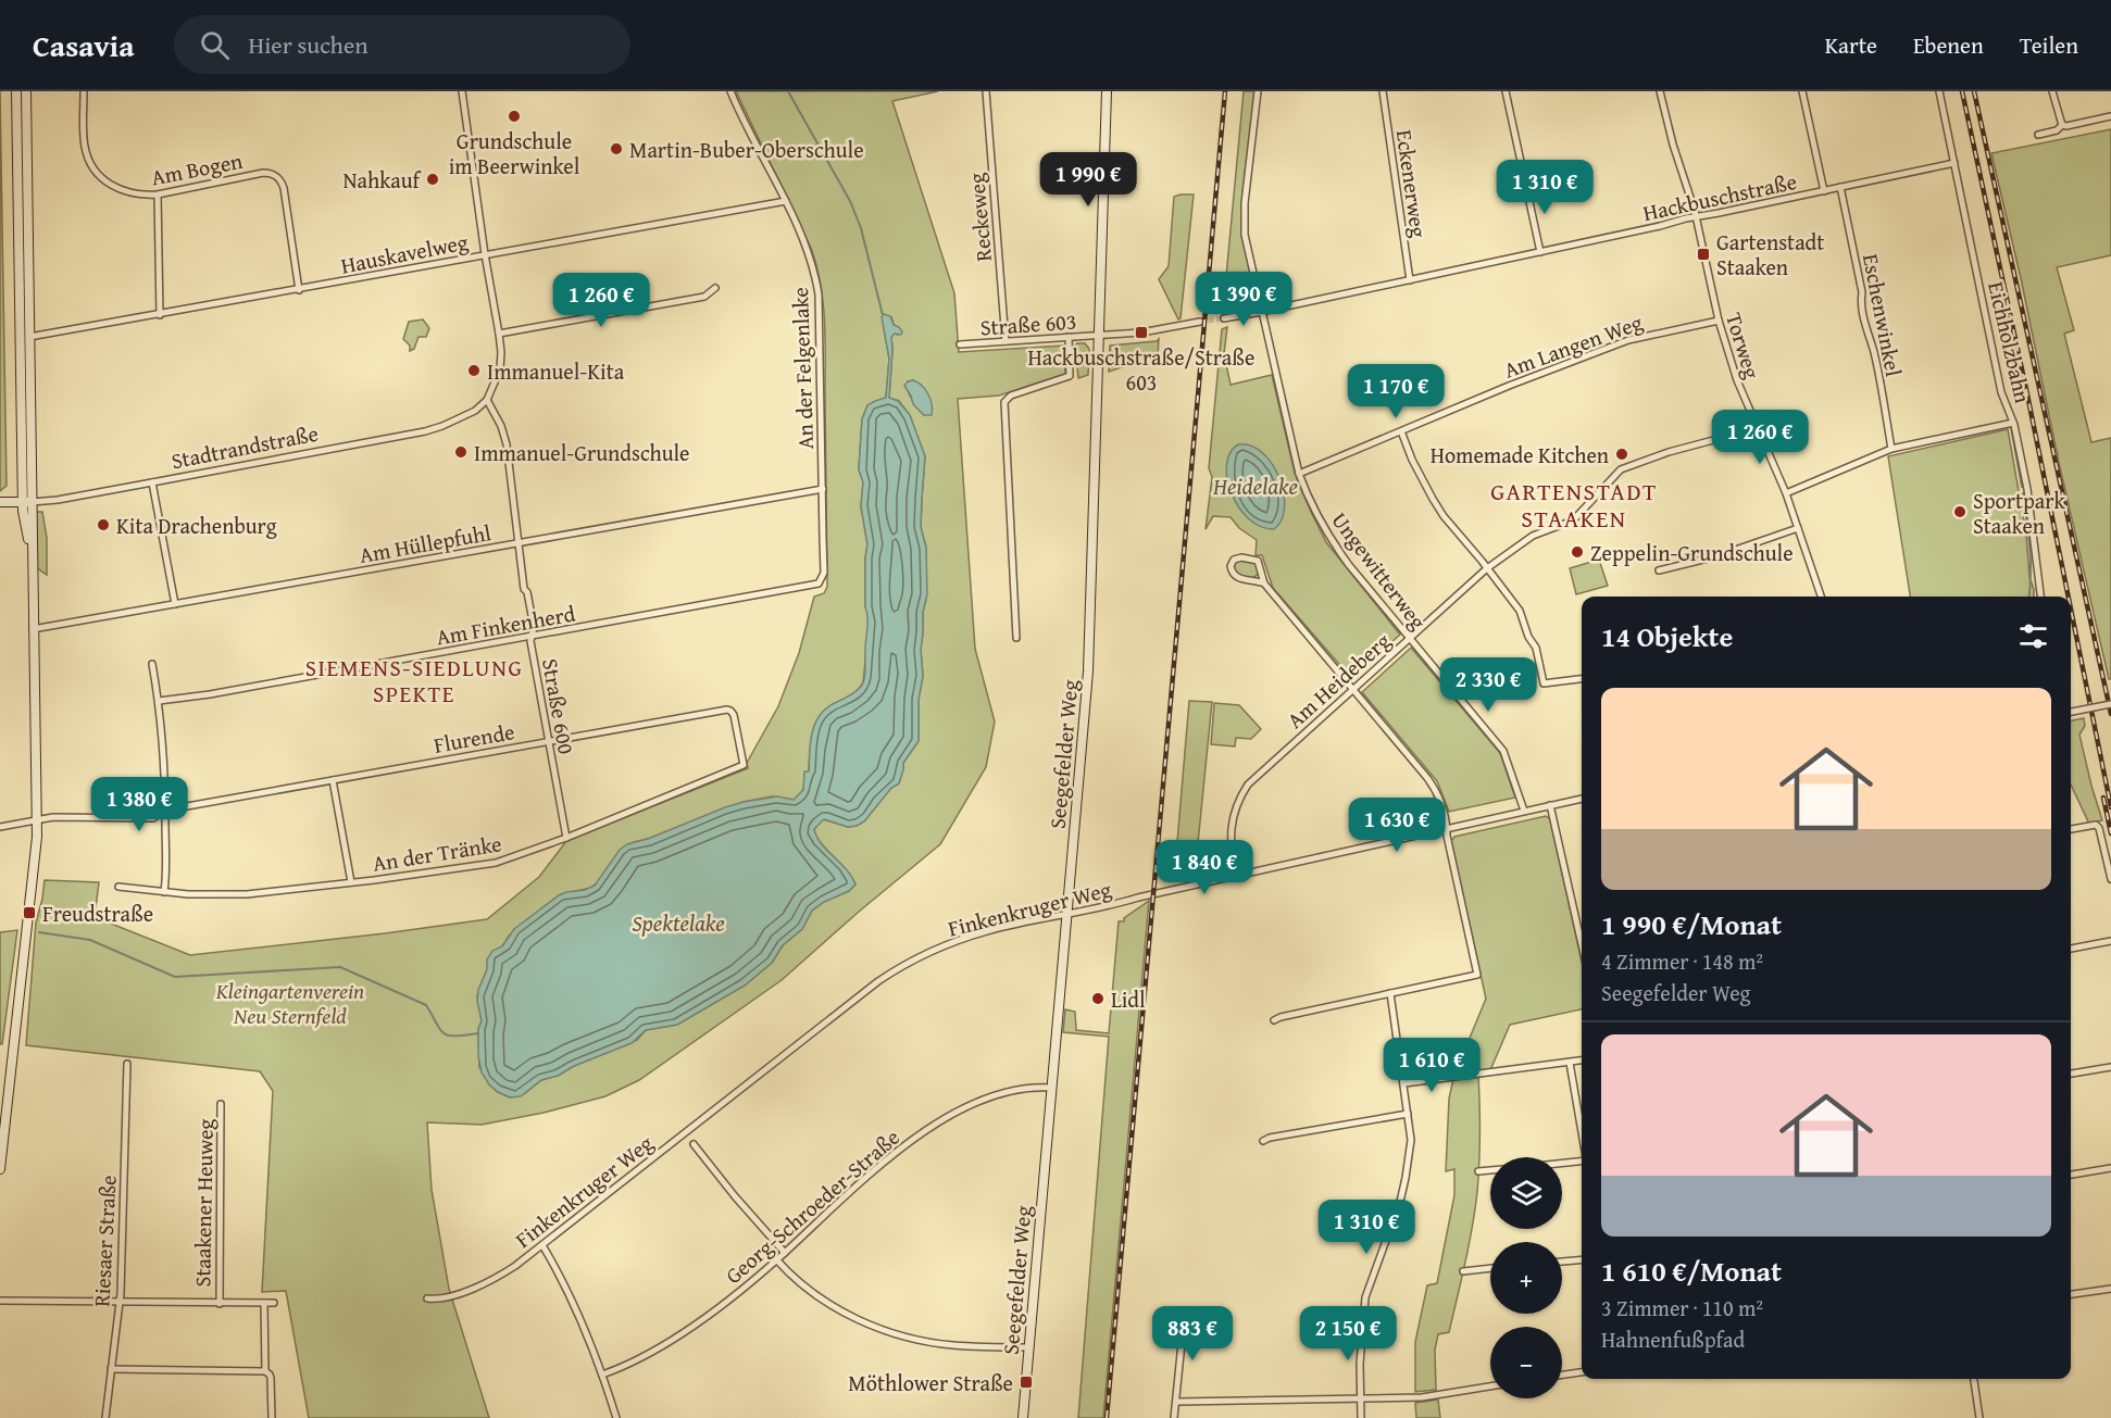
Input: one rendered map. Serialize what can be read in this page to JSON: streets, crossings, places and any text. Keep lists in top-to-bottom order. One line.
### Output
{"streets":{"street":["Am Bogen","Eckenerweg","Hackbuschstraße","Reckeweg","Hauskavelweg","Eschenwinkel","Straße 603","Eichholzbahn","Am Langen Weg","Torweg","An der Felgenlake","Stadtrandstraße","Am Hüllepfuhl","Ungewitterweg","Am Finkenherd","Am Heideberg","Straße 600","Flurende","Seegefelder Weg","An der Tränke","Finkenkruger Weg","Staakener Heuweg","Georg-Schroeder-Straße","Riesaer Straße"]},"crossings":[["Am Bogen","Hauskavelweg"],["Eckenerweg","Hackbuschstraße"],["Hackbuschstraße","Eschenwinkel"],["Hackbuschstraße","Eichholzbahn"],["Hackbuschstraße","Torweg"],["Hackbuschstraße","Ungewitterweg"],["Reckeweg","Straße 603"],["Hauskavelweg","An der Felgenlake"],["Straße 603","Seegefelder Weg"],["Am Langen Weg","Torweg"],["Am Langen Weg","Ungewitterweg"],["Torweg","Am Heideberg"],["An der Felgenlake","Am Hüllepfuhl"],["An der Felgenlake","Am Finkenherd"],["Stadtrandstraße","Straße 600"],["Am Hüllepfuhl","Straße 600"],["Ungewitterweg","Am Heideberg"],["Ungewitterweg","Finkenkruger Weg"],["Am Finkenherd","Straße 600"],["Am Heideberg","Finkenkruger Weg"],["Straße 600","Flurende"],["Straße 600","An der Tränke"],["Flurende","An der Tränke"],["Seegefelder Weg","Finkenkruger Weg"],["Seegefelder Weg","Georg-Schroeder-Straße"],["Staakener Heuweg","Riesaer Straße"]],"districts":["GARTENSTADT STAAKEN","SIEMENS-SIEDLUNG SPEKTE"],"water":["Heidelake","Spektelake"],"parks":["Kleingartenverein Neu Sternfeld"],"places":{"other":["Grundschule im Beerwinkel","Martin-Buber-Oberschule","Nahkauf","Immanuel-Kita","Immanuel-Grundschule","Homemade Kitchen","Sportpark Staaken","Kita Drachenburg","Zeppelin-Grundschule","Lidl"],"transit":["Gartenstadt Staaken","Hackbuschstraße/Straße 603","Freudstraße","Möthlower Straße"]},"page":{"header":"Casavia","search":"Hier suchen","nav":["Karte","Ebenen","Teilen"],"price":["1 990 €","1 310 €","1 390 €","1 260 €","1 170 €","1 260 €","2 330 €","1 380 €","1 630 €","1 840 €","1 610 €","1 310 €","883 €","2 150 €"],"heading":"14 Objekte","list":[{"name":"1 990 €/Monat","note":"4 Zimmer · 148 m² · Seegefelder Weg"},{"name":"1 610 €/Monat","note":"3 Zimmer · 110 m² · Hahnenfußpfad"}],"map_buttons":["+","−"]}}
